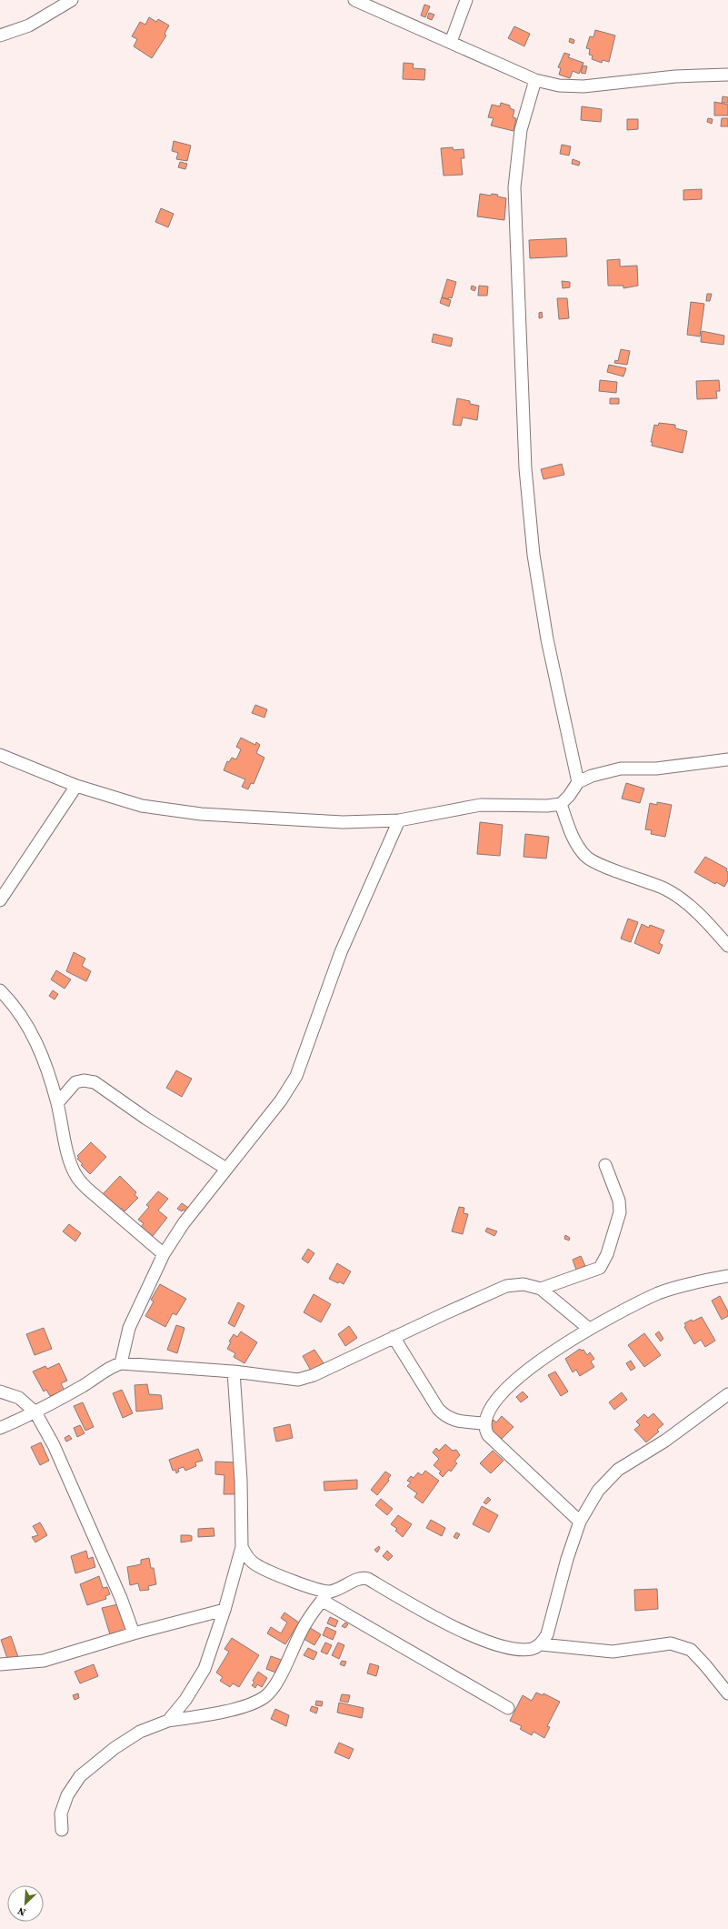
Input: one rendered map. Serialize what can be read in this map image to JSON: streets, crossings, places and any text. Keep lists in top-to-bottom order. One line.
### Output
{"north":"bottom left"}
